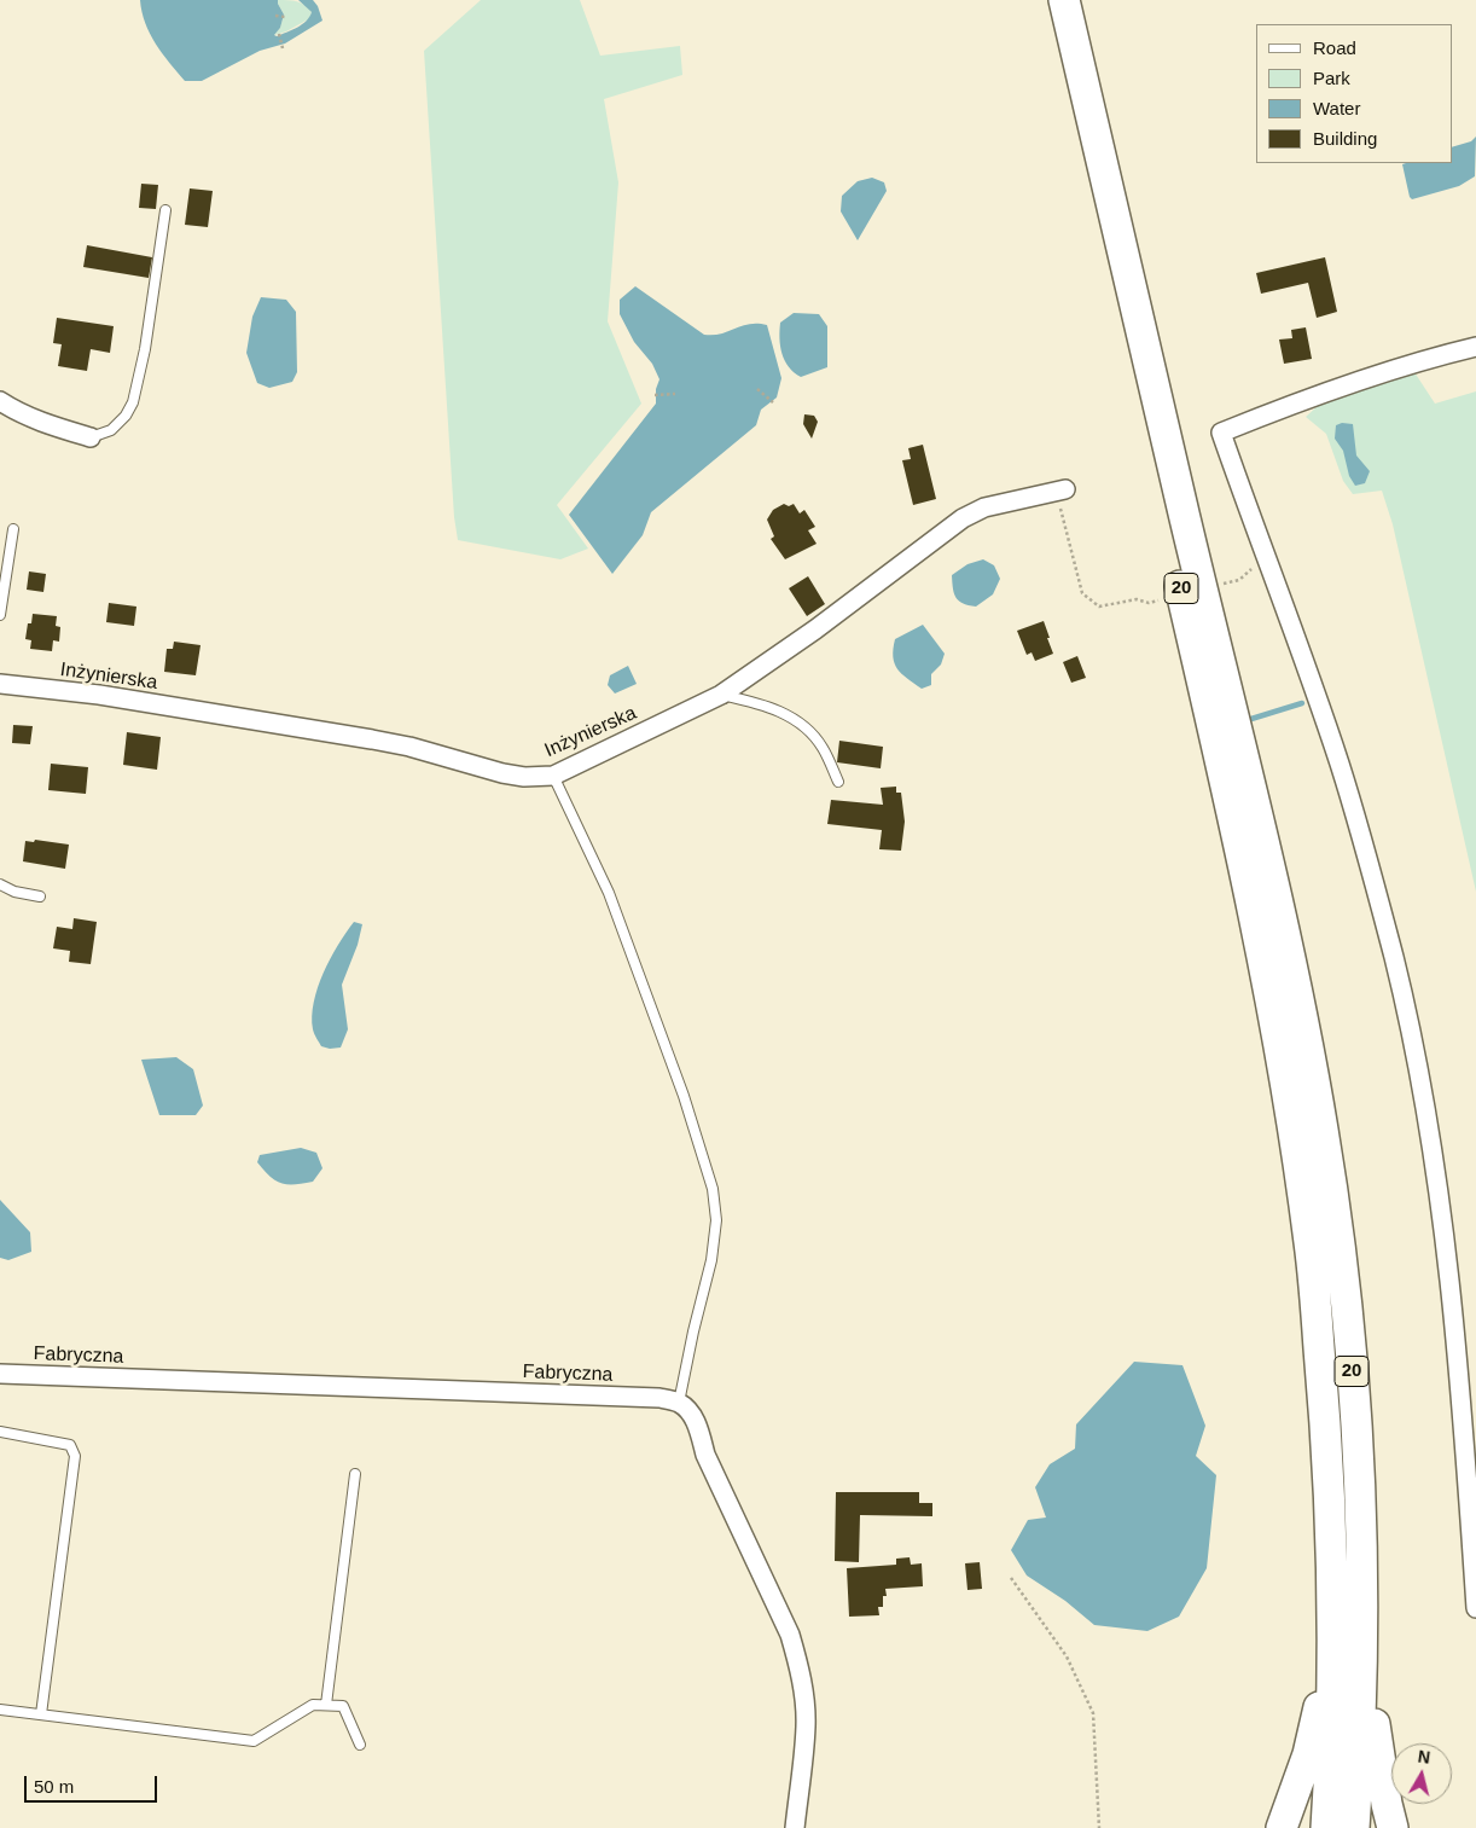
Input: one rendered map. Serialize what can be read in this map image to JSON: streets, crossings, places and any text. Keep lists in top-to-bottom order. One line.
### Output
{"streets":{"main road":["20"],"street":["Inżynierska","Fabryczna"]},"legend":["Road","Park","Water","Building"],"scale_bar":"50 m","north":"top"}
